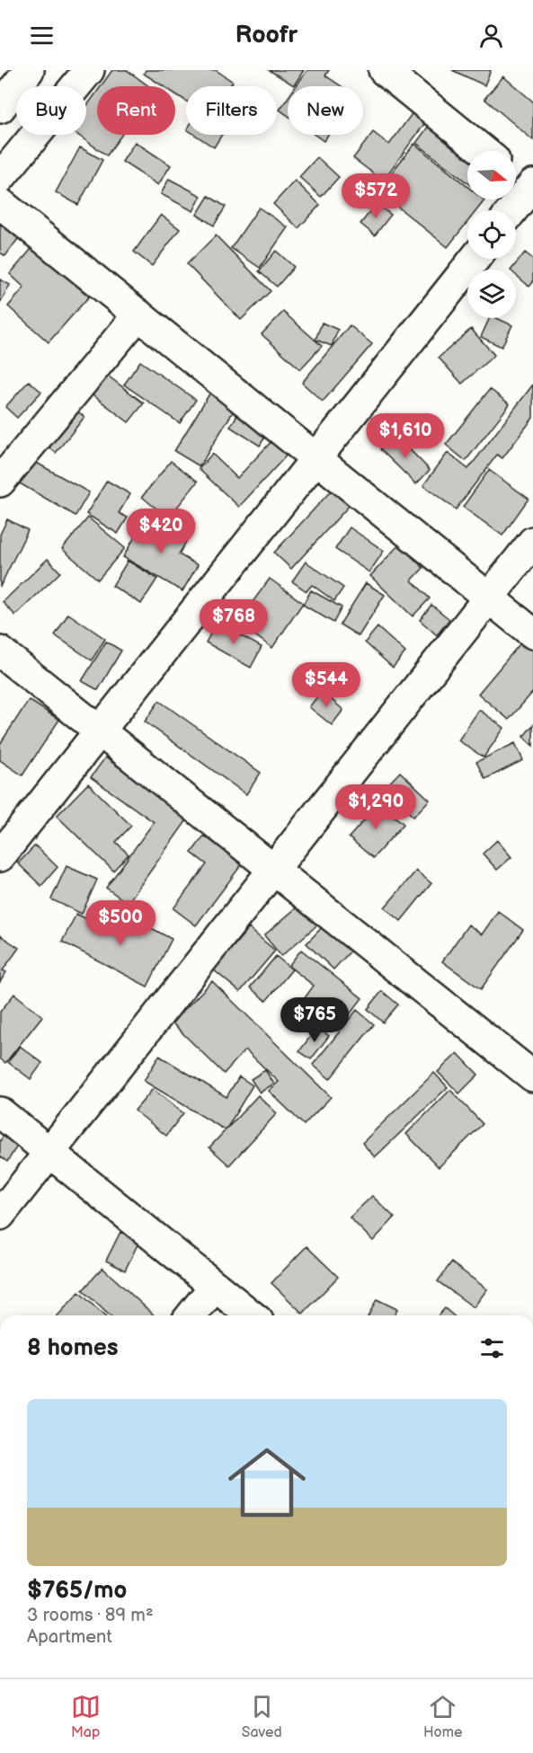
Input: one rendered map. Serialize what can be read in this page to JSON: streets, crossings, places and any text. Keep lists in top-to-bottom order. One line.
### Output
{"north":"right","page":{"header":"Roofr","chip":["Buy","Rent","Filters","New"],"price":["$572","$1,610","$420","$768","$544","$1,290","$500","$765"],"heading":"8 homes","list":[{"name":"$765/mo","note":"3 rooms · 89 m² · Apartment"}],"tabs":["Map","Saved","Home"]}}
